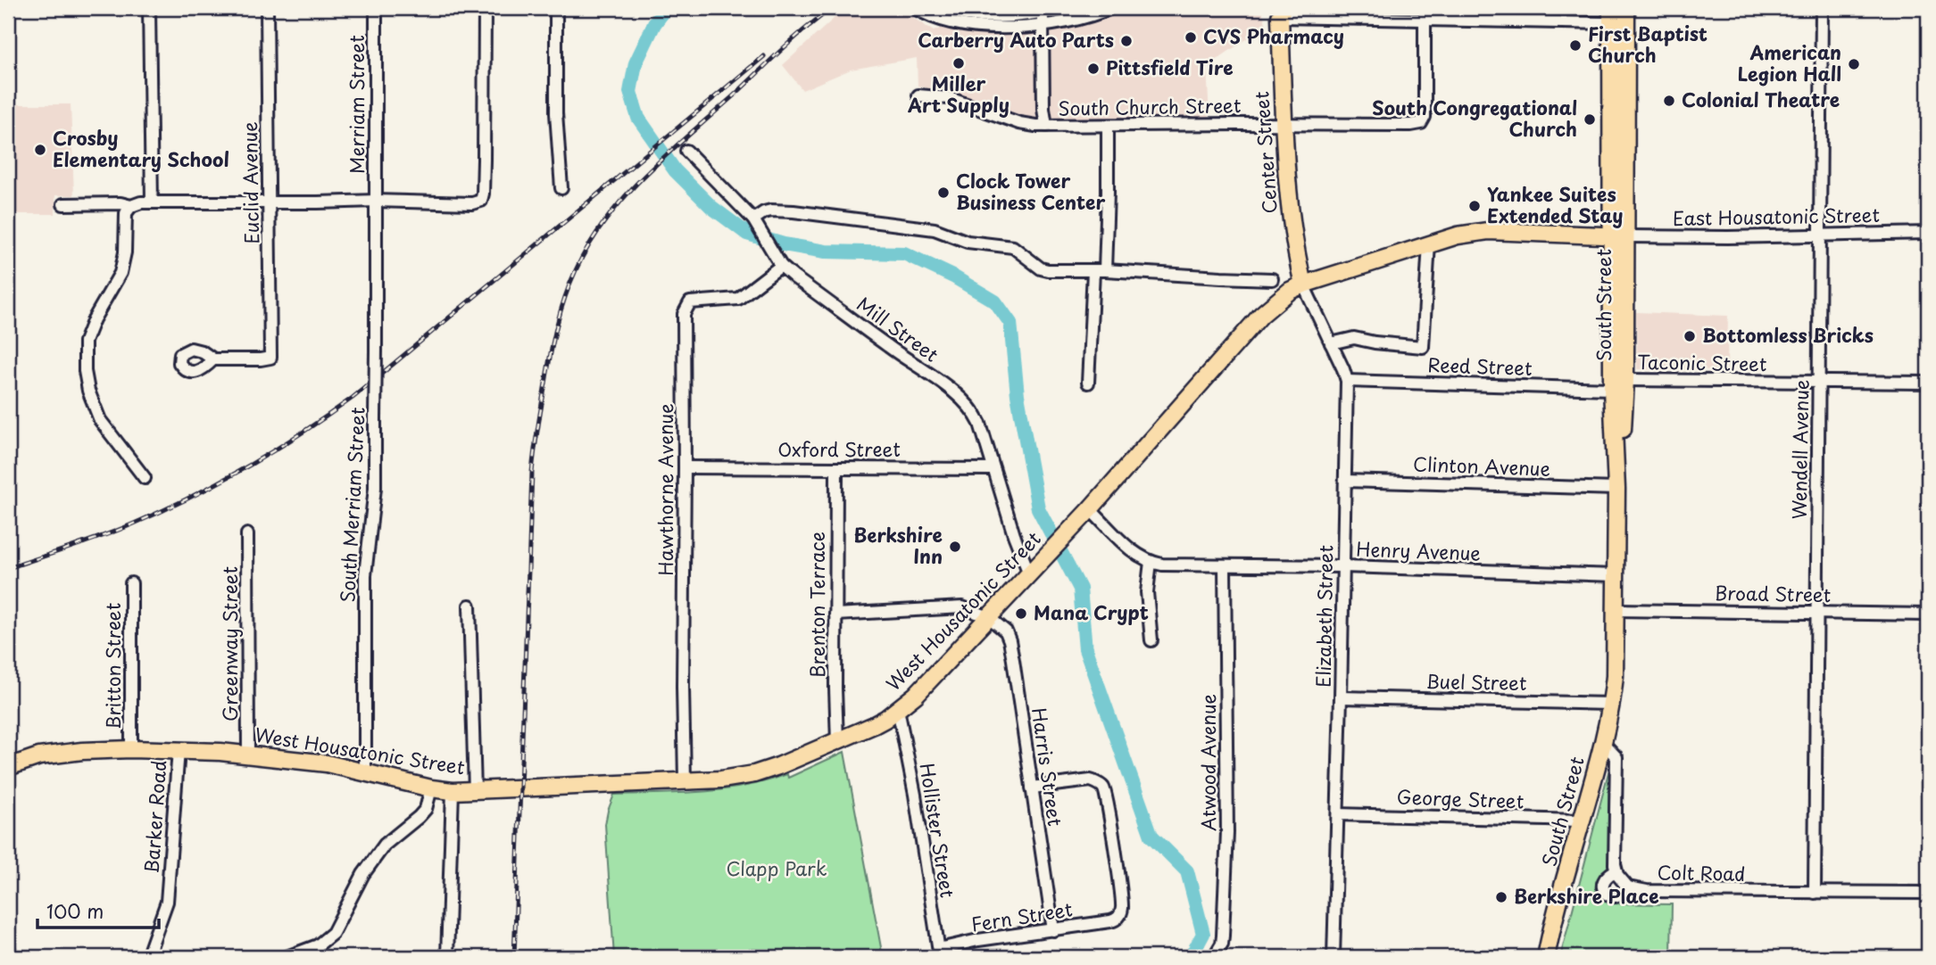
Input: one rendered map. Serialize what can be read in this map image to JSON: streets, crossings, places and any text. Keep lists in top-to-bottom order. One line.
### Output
{"streets":{"highway":["Center Street","South Street","West Housatonic Street"],"street":["Merriam Street","South Church Street","Euclid Avenue","East Housatonic Street","Mill Street","Taconic Street","Reed Street","Wendell Avenue","Oxford Street","Clinton Avenue","Hawthorne Avenue","South Merriam Street","Henry Avenue","Broad Street","Brenton Terrace","Elizabeth Street","Greenway Street","Britton Street","Buel Street","Atwood Avenue","Harris Street","George Street","Barker Road","Hollister Street","Colt Road","Fern Street"]},"crossings":[["Merriam Street","South Merriam Street"],["South Church Street","Center Street"],["Center Street","West Housatonic Street"],["Center Street","Elizabeth Street"],["East Housatonic Street","South Street"],["East Housatonic Street","Wendell Avenue"],["East Housatonic Street","West Housatonic Street"],["South Street","Taconic Street"],["South Street","Reed Street"],["South Street","Clinton Avenue"],["South Street","Henry Avenue"],["South Street","Broad Street"],["South Street","West Housatonic Street"],["South Street","Buel Street"],["South Street","George Street"],["Mill Street","Oxford Street"],["Mill Street","Hawthorne Avenue"],["Mill Street","West Housatonic Street"],["Taconic Street","Reed Street"],["Taconic Street","Wendell Avenue"],["Reed Street","Elizabeth Street"],["Wendell Avenue","Broad Street"],["Wendell Avenue","Colt Road"],["Oxford Street","Hawthorne Avenue"],["Oxford Street","Brenton Terrace"],["Clinton Avenue","Elizabeth Street"],["Hawthorne Avenue","West Housatonic Street"],["South Merriam Street","West Housatonic Street"],["Henry Avenue","West Housatonic Street"],["Henry Avenue","Elizabeth Street"],["Henry Avenue","Atwood Avenue"],["Brenton Terrace","West Housatonic Street"],["West Housatonic Street","Elizabeth Street"],["West Housatonic Street","Greenway Street"],["West Housatonic Street","Britton Street"],["West Housatonic Street","Harris Street"],["West Housatonic Street","Barker Road"],["West Housatonic Street","Hollister Street"],["Elizabeth Street","Buel Street"],["Elizabeth Street","George Street"],["Harris Street","Fern Street"],["Hollister Street","Fern Street"]],"parks":["Clapp Park"],"places":["CVS Pharmacy","Carberry Auto Parts","First Baptist Church","Miller Art Supply","American Legion Hall","Pittsfield Tire","Colonial Theatre","South Congregational Church","Crosby Elementary School","Clock Tower Business Center","Yankee Suites Extended Stay","Bottomless Bricks","Berkshire Inn","Mana Crypt","Berkshire Place"],"scale_bar":"100 m"}
